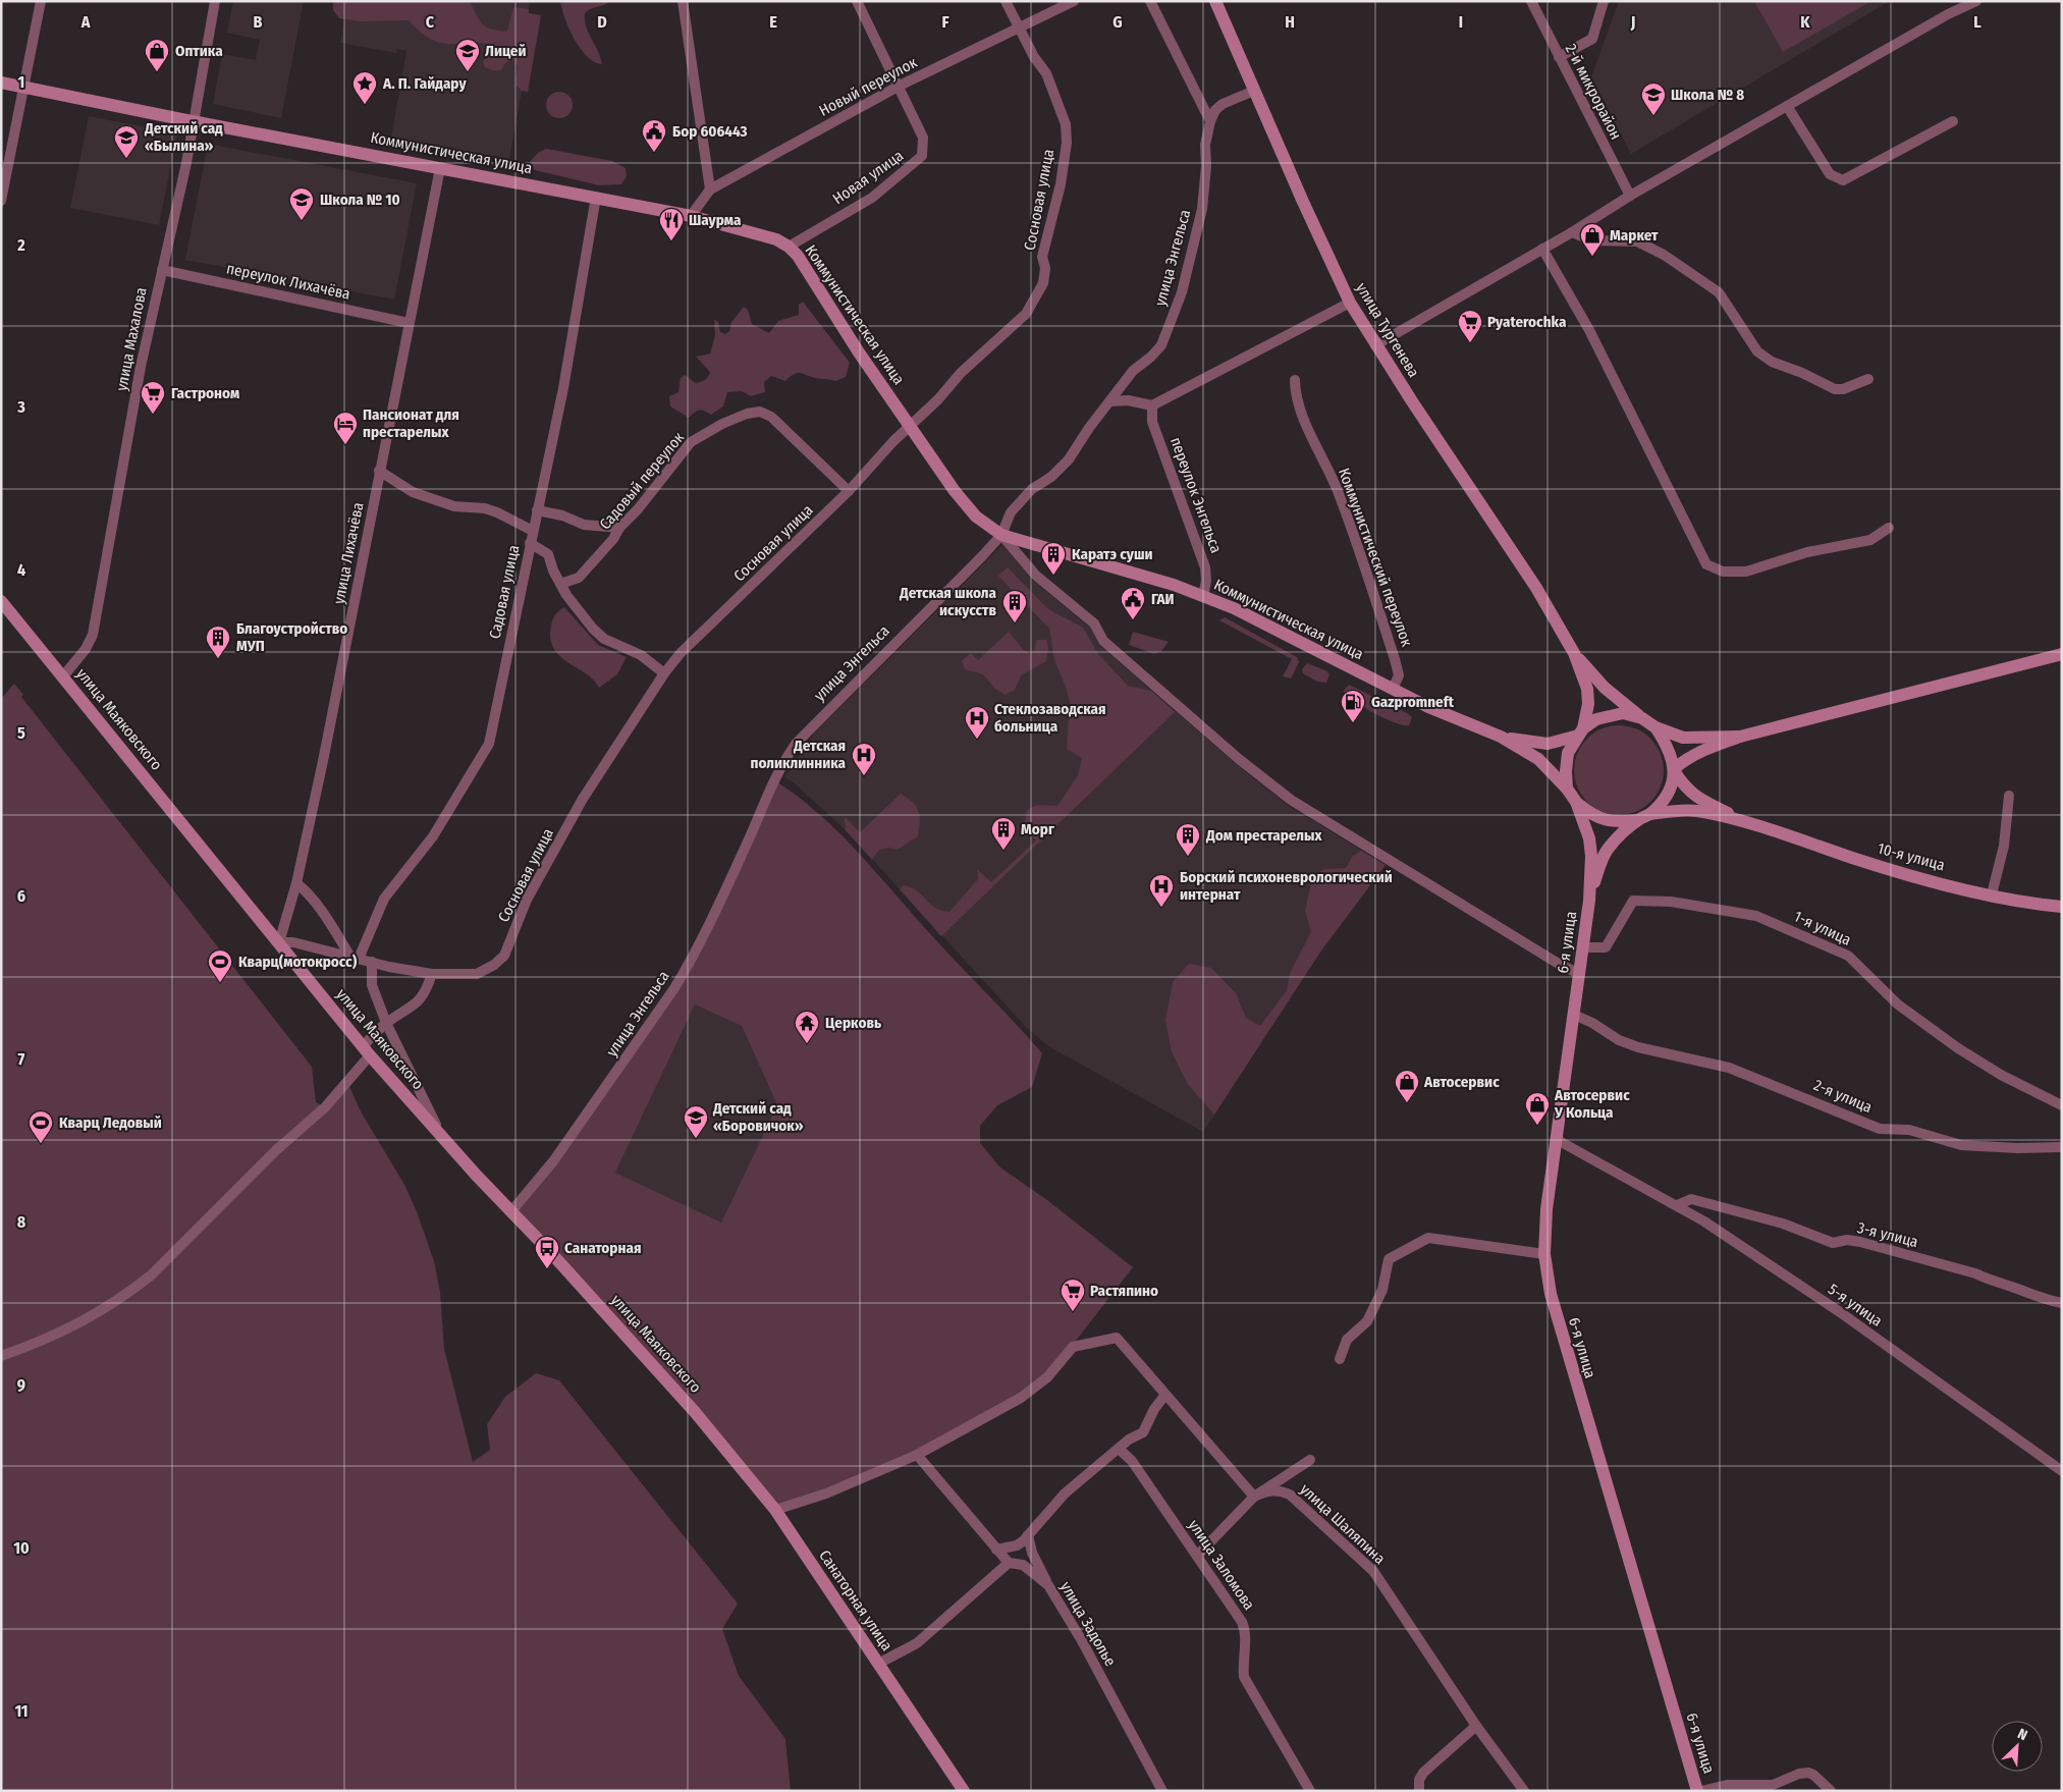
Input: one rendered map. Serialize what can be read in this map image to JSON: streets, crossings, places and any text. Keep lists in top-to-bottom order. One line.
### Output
{"streets":{"street":["Новый переулок","2-й микрорайон","Коммунистическая улица","Новая улица","Сосновая улица","улица Энгельса","переулок Лихачёва","улица Тургенева","улица Махалова","Садовый переулок","переулок Энгельса","улица Лихачёва","Коммунистический переулок","Садовая улица","улица Маяковского","10-я улица","1-я улица","6-я улица","2-я улица","3-я улица","5-я улица","улица Шаляпина","улица Заломова","Санаторная улица","улица Задолье"]},"crossings":[["Новый переулок","Коммунистическая улица"],["Новый переулок","Новая улица"],["Новый переулок","Сосновая улица"],["Коммунистическая улица","Новая улица"],["Коммунистическая улица","Сосновая улица"],["Коммунистическая улица","улица Энгельса"],["Коммунистическая улица","улица Тургенева"],["Коммунистическая улица","улица Махалова"],["Коммунистическая улица","переулок Энгельса"],["Коммунистическая улица","улица Лихачёва"],["Коммунистическая улица","Коммунистический переулок"],["Коммунистическая улица","Садовая улица"],["Коммунистическая улица","10-я улица"],["Сосновая улица","Садовый переулок"],["Сосновая улица","улица Лихачёва"],["Сосновая улица","Садовая улица"],["Сосновая улица","улица Маяковского"],["улица Энгельса","улица Тургенева"],["улица Энгельса","улица Маяковского"],["переулок Лихачёва","улица Махалова"],["переулок Лихачёва","улица Лихачёва"],["улица Тургенева","10-я улица"],["улица Махалова","улица Маяковского"],["улица Лихачёва","улица Маяковского"],["улица Маяковского","Санаторная улица"],["1-я улица","6-я улица"],["6-я улица","2-я улица"],["6-я улица","5-я улица"],["3-я улица","5-я улица"]],"places":{"shop":["Оптика","Маркет","Автосервис","Автосервис У Кольца"],"school or university":["Лицей","Школа № 8","Детский сад «Былина»","Школа № 10","Детский сад «Боровичок»"],"place":["А. П. Гайдару"],"public building":["Бор 606443","ГАИ"],"restaurant":["Шаурма"],"supermarket":["Pyaterochka","Гастроном","Растяпино"],"hotel":["Пансионат для престарелых"],"building":["Каратэ суши","Детская школа искусств","Благоустройство МУП","Морг","Дом престарелых"],"fuel station":["Gazpromneft"],"hospital":["Стеклозаводская больница","Детская поликлинника","Борский психоневрологический интернат"],"sports":["Кварц(мотокросс)","Кварц Ледовый"],"temple":["Церковь"],"bus stop":["Санаторная"]},"north":"top right","grid":{"columns":["A","B","C","D","E","F","G","H","I","J","K","L"],"rows":["1","2","3","4","5","6","7","8","9","10","11"]}}
